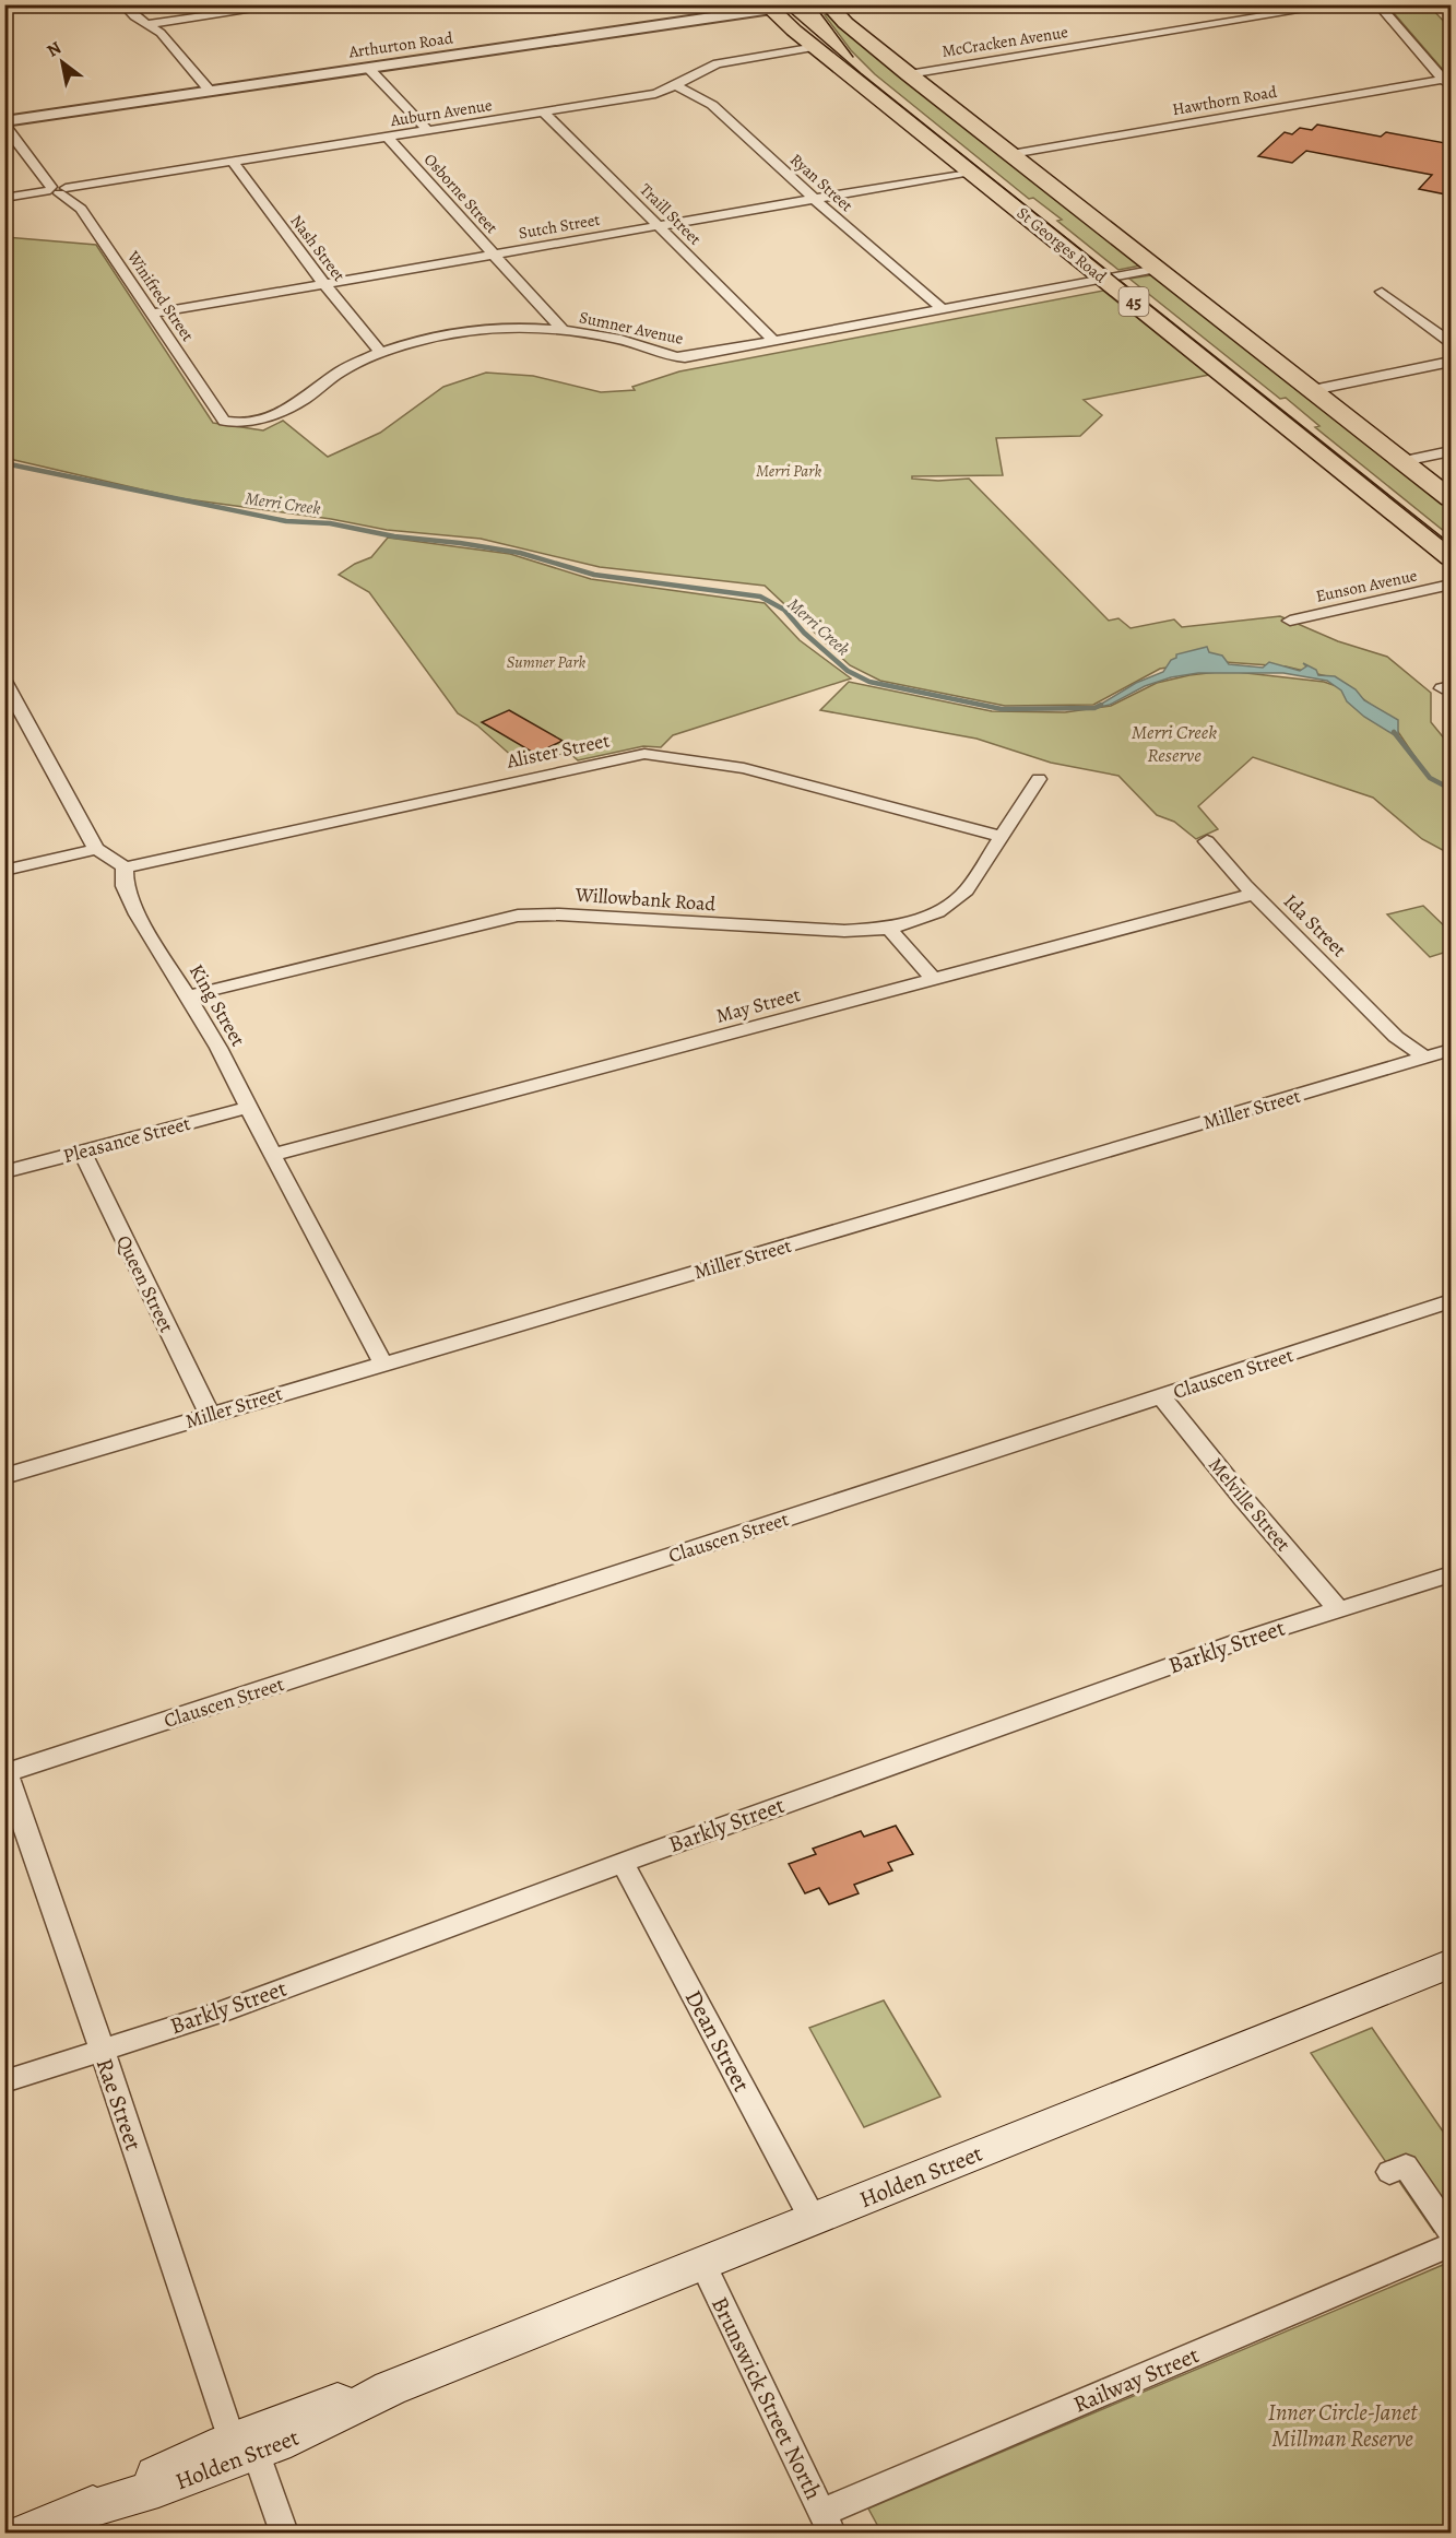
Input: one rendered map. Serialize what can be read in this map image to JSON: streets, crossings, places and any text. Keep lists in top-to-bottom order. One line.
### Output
{"streets":{"highway":["St Georges Road","45"],"main road":["Holden Street"],"street":["McCracken Avenue","Arthurton Road","Hawthorn Road","Auburn Avenue","Ryan Street","Osborne Street","Traill Street","Sutch Street","Nash Street","Winifred Street","Sumner Avenue","Eunson Avenue","Alister Street","Willowbank Road","Ida Street","King Street","May Street","Miller Street","Pleasance Street","Queen Street","Clauscen Street","Melville Street","Barkly Street","Dean Street","Rae Street","Railway Street","Brunswick Street North"]},"crossings":[["McCracken Avenue","St Georges Road"],["Arthurton Road","St Georges Road"],["Arthurton Road","Winifred Street"],["Hawthorn Road","St Georges Road"],["Auburn Avenue","Ryan Street"],["Auburn Avenue","Osborne Street"],["Auburn Avenue","Traill Street"],["Auburn Avenue","St Georges Road"],["Auburn Avenue","Nash Street"],["Auburn Avenue","Winifred Street"],["Ryan Street","Sutch Street"],["Ryan Street","Sumner Avenue"],["Osborne Street","Sutch Street"],["Osborne Street","Sumner Avenue"],["Traill Street","Sutch Street"],["Traill Street","Sumner Avenue"],["Sutch Street","St Georges Road"],["Sutch Street","Nash Street"],["Sutch Street","Winifred Street"],["St Georges Road","Sumner Avenue"],["Nash Street","Sumner Avenue"],["Winifred Street","Sumner Avenue"],["Alister Street","Willowbank Road"],["Alister Street","King Street"],["Willowbank Road","King Street"],["Ida Street","May Street"],["Ida Street","Miller Street"],["King Street","May Street"],["King Street","Miller Street"],["King Street","Pleasance Street"],["Miller Street","Queen Street"],["Pleasance Street","Queen Street"],["Clauscen Street","Melville Street"],["Clauscen Street","Rae Street"],["Melville Street","Barkly Street"],["Barkly Street","Dean Street"],["Barkly Street","Rae Street"],["Dean Street","Holden Street"],["Rae Street","Holden Street"],["Holden Street","Brunswick Street North"],["Railway Street","Brunswick Street North"]],"water":["Merri Creek"],"parks":["Merri Park","Sumner Park","Merri Creek Reserve","Inner Circle-Janet Millman Reserve"],"north":"top left"}
